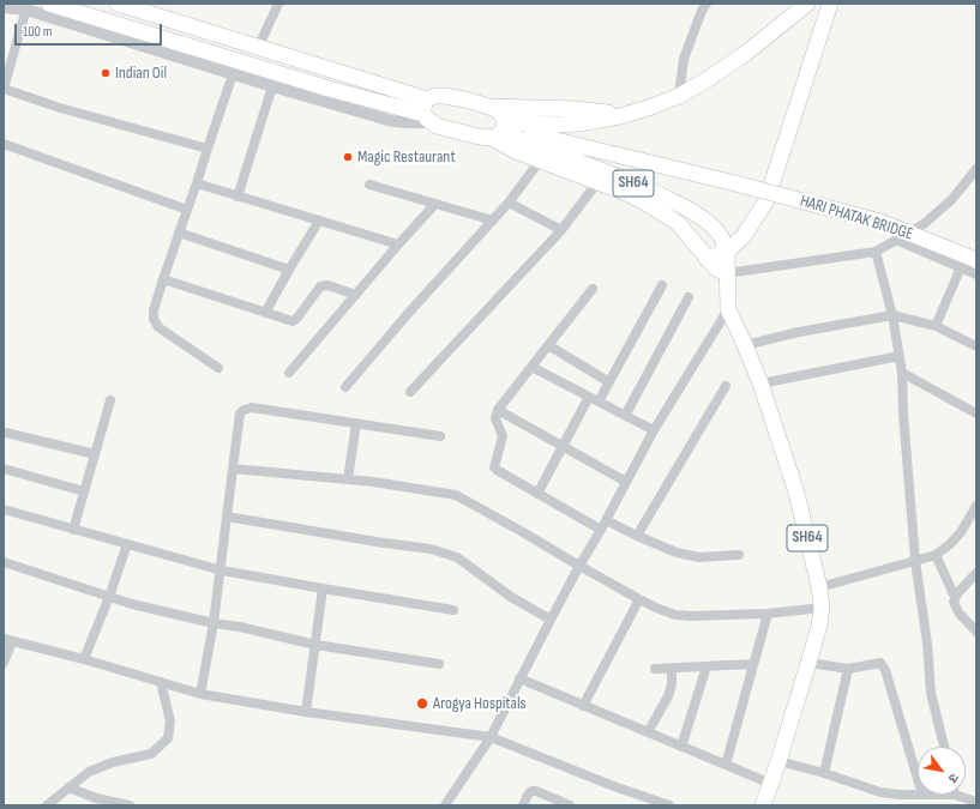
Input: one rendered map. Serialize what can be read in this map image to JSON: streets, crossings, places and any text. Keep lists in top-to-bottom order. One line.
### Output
{"streets":{"main road":["SH64","HARI PHATAK BRIDGE"]},"crossings":[["SH64","HARI PHATAK BRIDGE"]],"places":["Indian Oil","Magic Restaurant","Arogya Hospitals"],"scale_bar":"100 m","north":"bottom right"}
